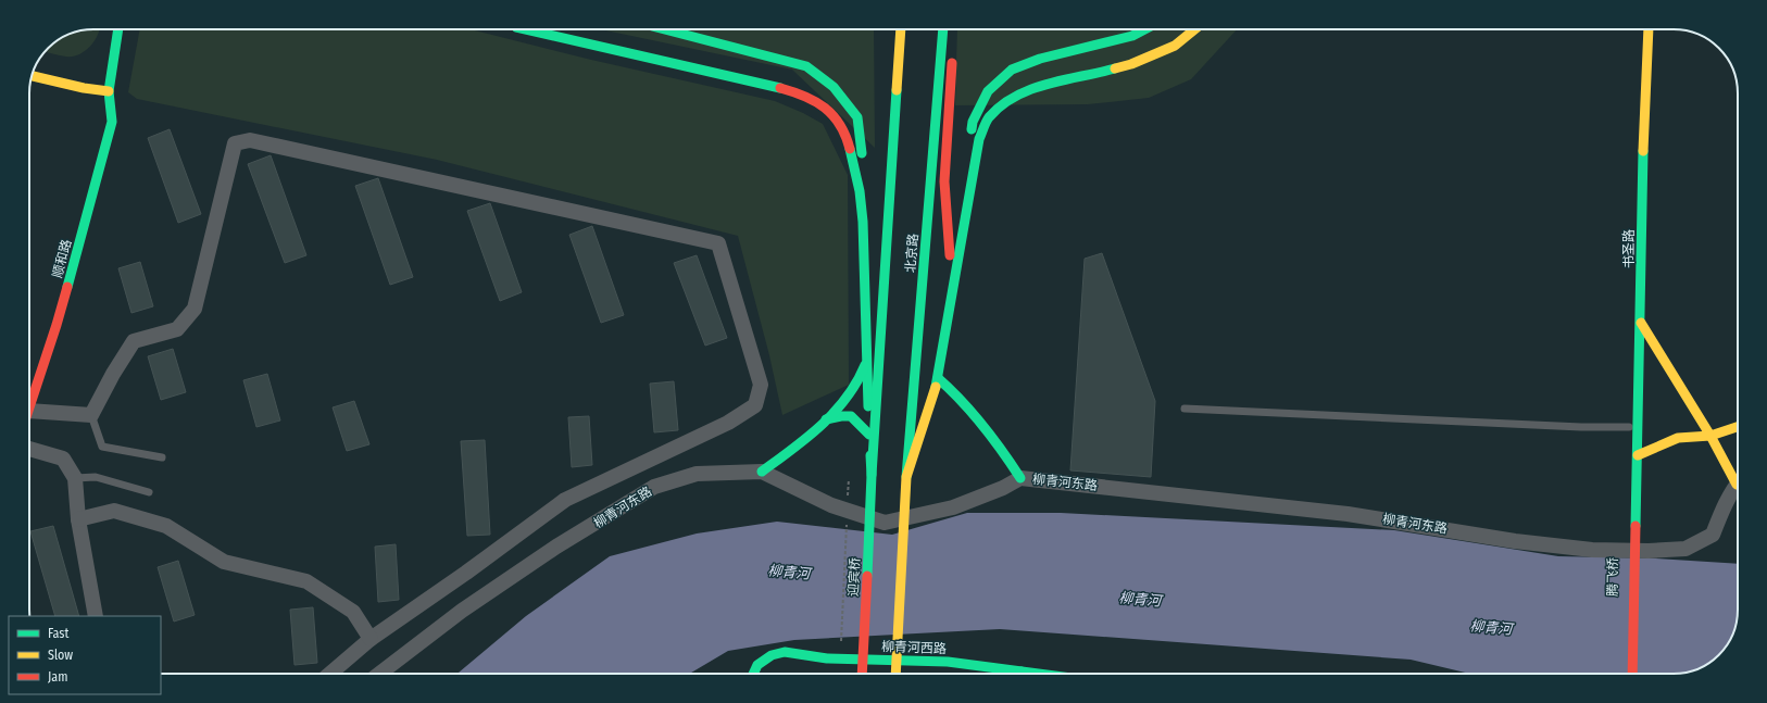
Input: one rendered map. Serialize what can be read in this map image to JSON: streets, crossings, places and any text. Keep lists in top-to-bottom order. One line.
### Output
{"streets":{"main road":["书圣路","北京路","顺和路","迎宾桥","腾飞桥","柳青河西路"],"street":["柳青河东路"]},"crossings":[["书圣路","腾飞桥"],["北京路","迎宾桥"]],"water":["柳青河"],"legend":["Fast","Slow","Jam"]}
